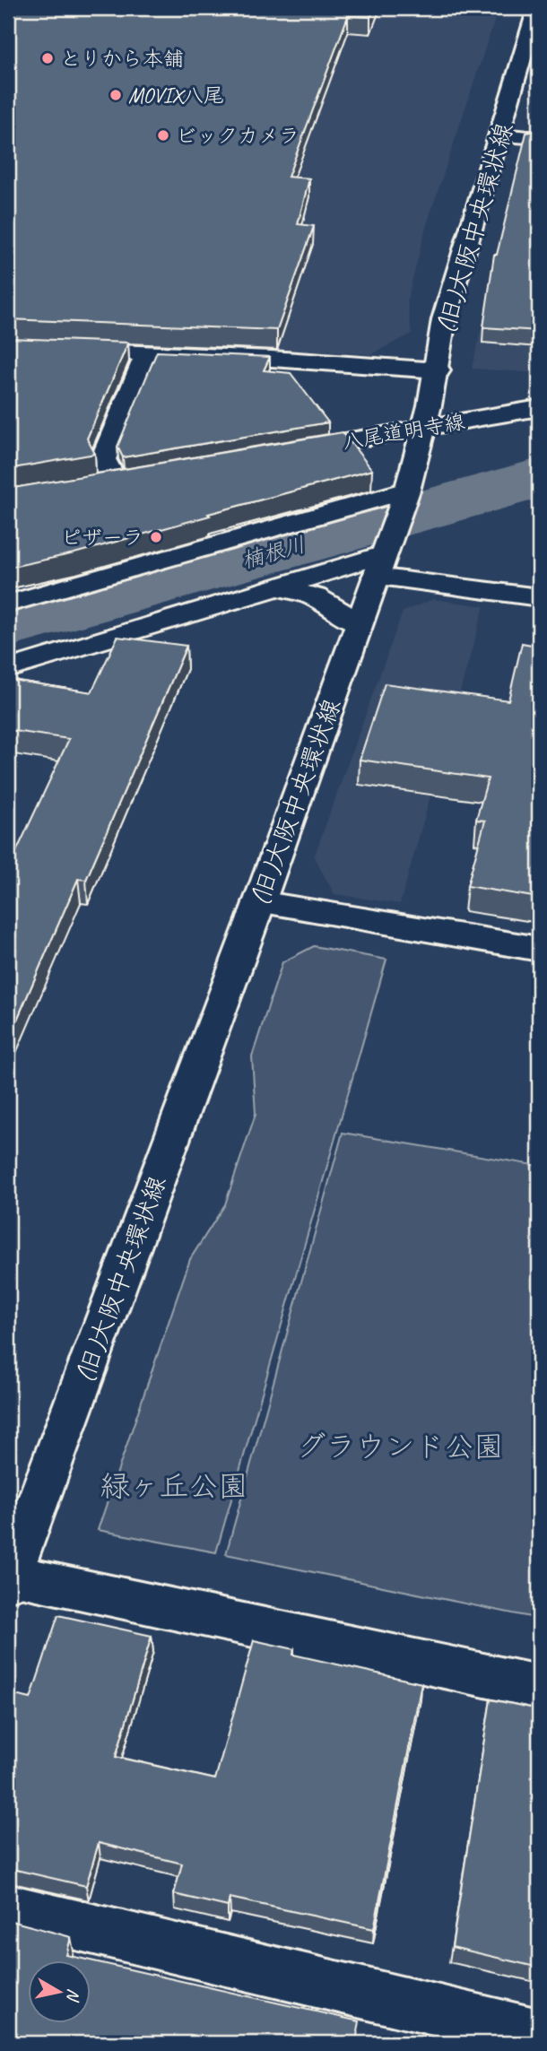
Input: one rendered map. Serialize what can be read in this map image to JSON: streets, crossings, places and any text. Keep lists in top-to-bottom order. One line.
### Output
{"streets":{"street":["(旧)大阪中央環状線","八尾道明寺線"]},"crossings":[["(旧)大阪中央環状線","八尾道明寺線"]],"water":["楠根川"],"parks":["グラウンド公園","緑ヶ丘公園"],"places":["とりから本舗","MOVIX八尾","ビックカメラ","ピザーラ"],"north":"right"}
